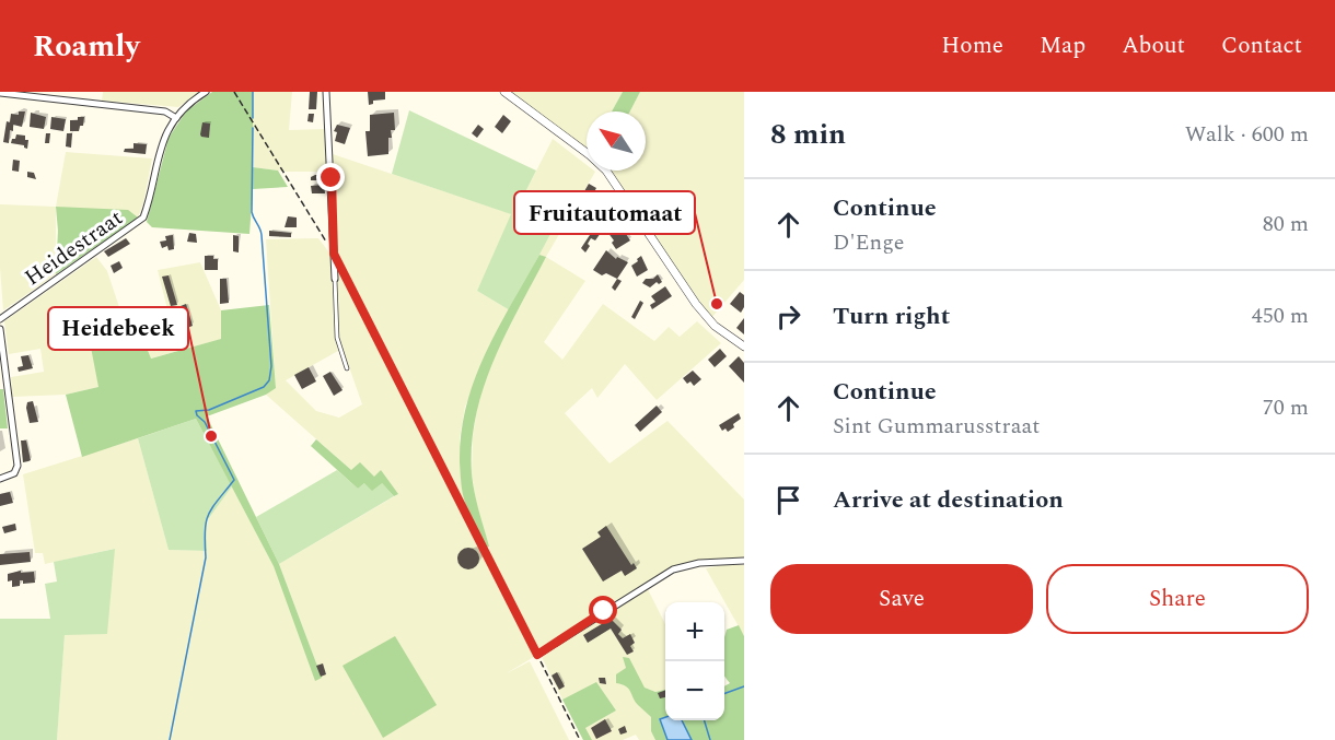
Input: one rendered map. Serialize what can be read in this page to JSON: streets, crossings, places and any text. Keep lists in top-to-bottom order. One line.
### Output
{"streets":{"street":["Heidestraat"]},"places":["Fruitautomaat","Heidebeek"],"north":"top left","page":{"header":"Roamly","nav":["Home","Map","About","Contact"],"heading":["8 min","Walk · 600 m"],"list":[["Continue","D'Enge","80 m"],["Turn right","450 m"],["Continue","Sint Gummarusstraat","70 m"],"Arrive at destination"],"buttons":["Save","Share"],"map_buttons":["+","−"]}}
